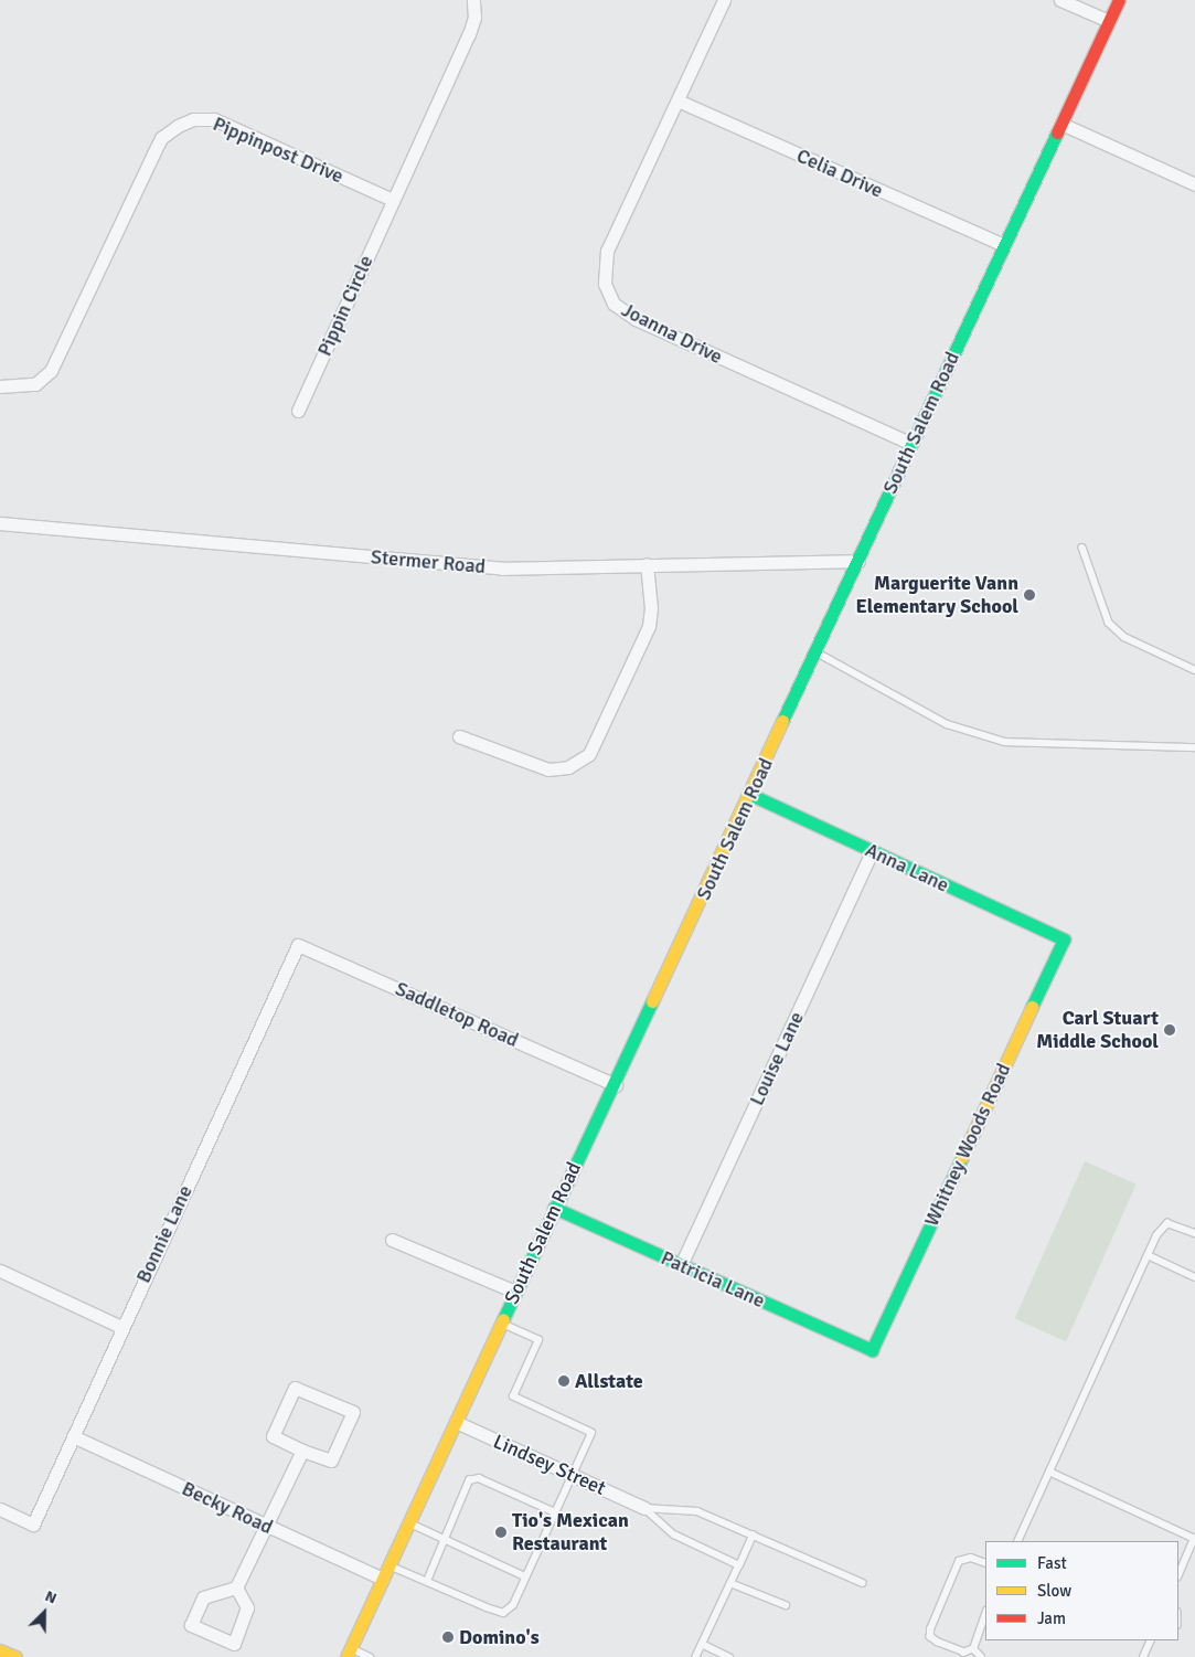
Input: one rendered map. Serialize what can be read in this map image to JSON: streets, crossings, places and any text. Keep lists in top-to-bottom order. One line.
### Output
{"streets":{"main road":["South Salem Road","Anna Lane","Whitney Woods Road","Patricia Lane"],"street":["Pippinpost Drive","Celia Drive","Pippin Circle","Joanna Drive","Stermer Road","Saddletop Road","Louise Lane","Bonnie Lane","Lindsey Street","Becky Road"]},"crossings":[["Pippinpost Drive","Pippin Circle"],["Celia Drive","Joanna Drive"],["Celia Drive","South Salem Road"],["Joanna Drive","South Salem Road"],["South Salem Road","Stermer Road"],["South Salem Road","Anna Lane"],["South Salem Road","Saddletop Road"],["South Salem Road","Patricia Lane"],["South Salem Road","Lindsey Street"],["South Salem Road","Becky Road"],["Anna Lane","Louise Lane"],["Anna Lane","Whitney Woods Road"],["Saddletop Road","Bonnie Lane"],["Louise Lane","Patricia Lane"],["Whitney Woods Road","Patricia Lane"],["Bonnie Lane","Becky Road"]],"places":["Marguerite Vann Elementary School","Carl Stuart Middle School","Allstate","Tio's Mexican Restaurant","Domino's"],"legend":["Fast","Slow","Jam"],"north":"top right"}
